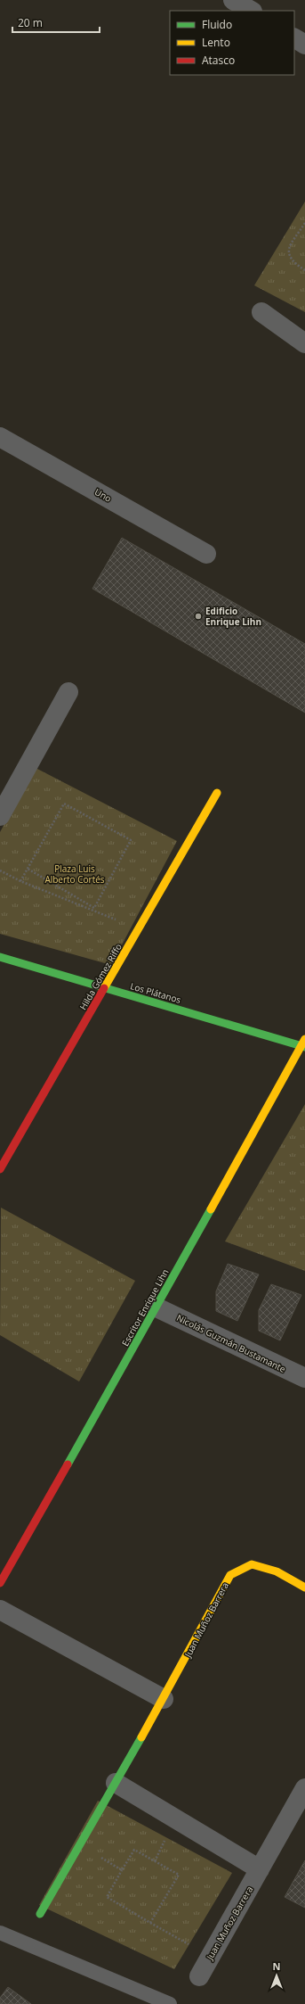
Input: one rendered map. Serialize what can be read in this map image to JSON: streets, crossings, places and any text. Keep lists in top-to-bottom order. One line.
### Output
{"streets":{"street":["Uno","Hilda Gómez Riffo","Los Plátanos","Escritor Enrique Lihn","Nicolás Guzmán Bustamante","Juan Muñoz Barrera"]},"crossings":[["Hilda Gómez Riffo","Los Plátanos"],["Los Plátanos","Escritor Enrique Lihn"],["Escritor Enrique Lihn","Nicolás Guzmán Bustamante"]],"parks":["Plaza Luis Alberto Cortés"],"places":["Edificio Enrique Lihn"],"legend":["Fluido","Lento","Atasco"],"scale_bar":"20 m","north":"top"}
